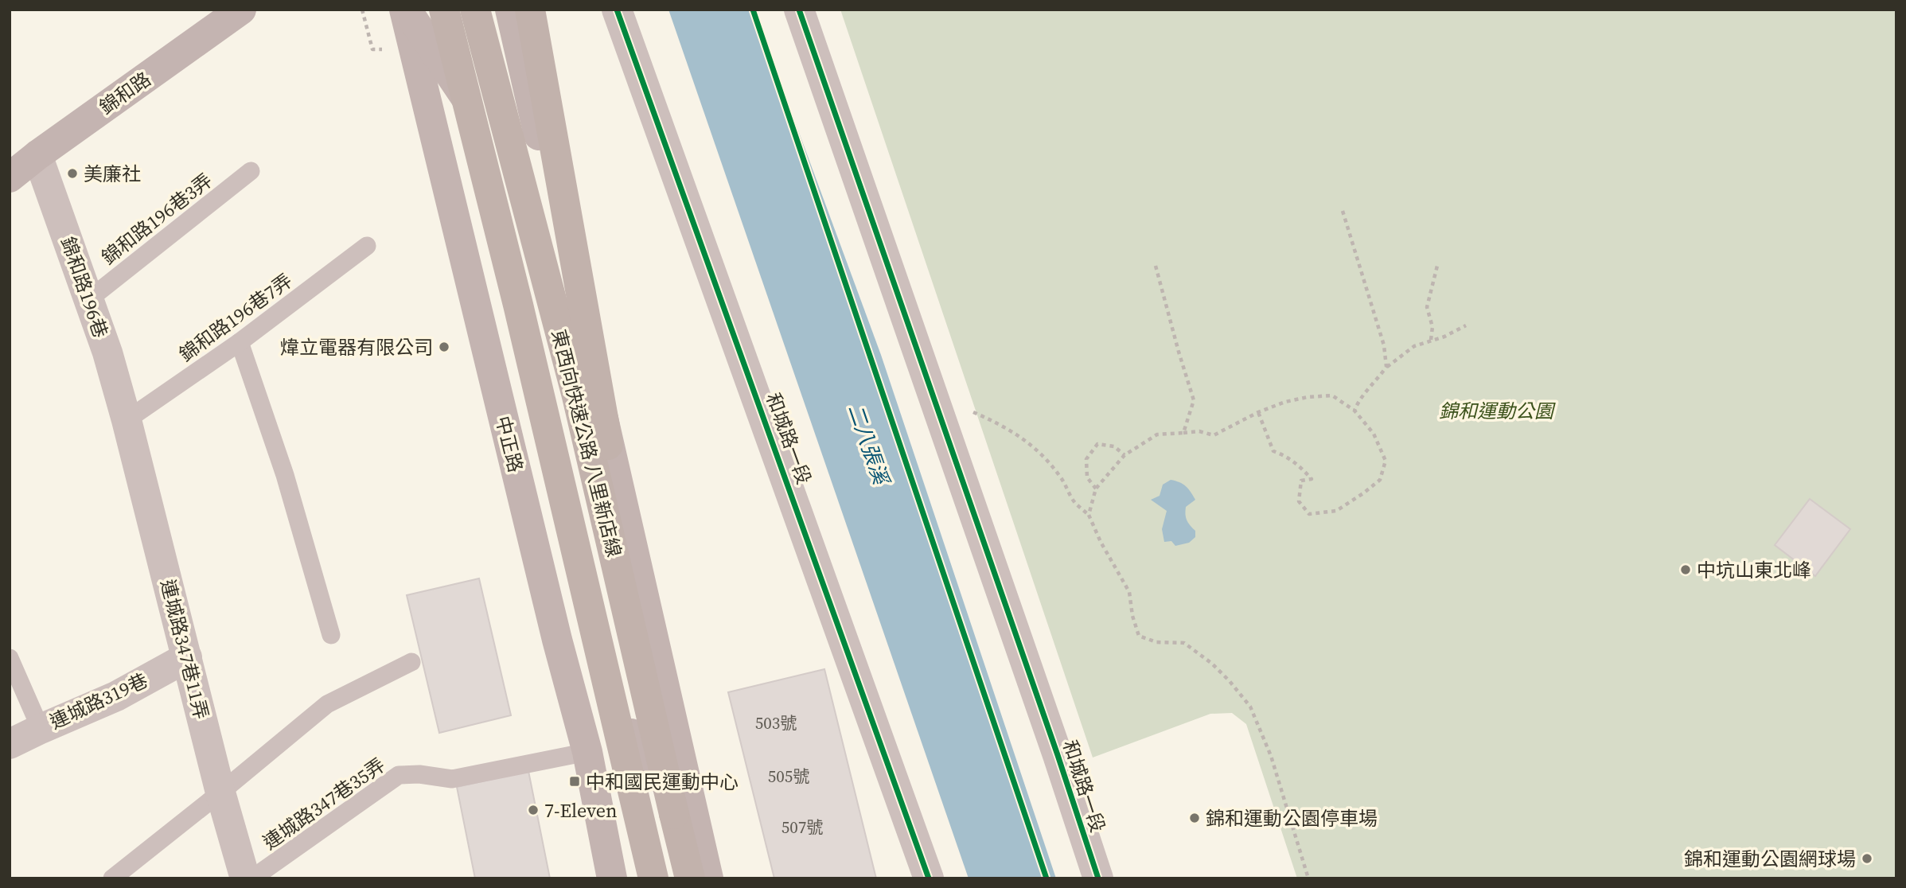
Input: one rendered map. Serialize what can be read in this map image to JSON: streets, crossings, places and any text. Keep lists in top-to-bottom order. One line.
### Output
{"streets":{"highway":["東西向快速公路 八里新店線"],"main road":["錦和路","中正路"],"street":["錦和路196巷","和城路一段","連城路347巷11弄","連城路319巷"],"lane":["錦和路196巷3弄","錦和路196巷7弄","連城路347巷35弄"]},"crossings":[["錦和路","錦和路196巷"],["錦和路196巷3弄","錦和路196巷"],["錦和路196巷","錦和路196巷7弄"],["錦和路196巷","連城路347巷11弄"],["錦和路196巷7弄","連城路347巷11弄"],["中正路","連城路347巷35弄"],["連城路347巷11弄","連城路319巷"]],"water":["二八張溪"],"parks":["錦和運動公園"],"places":{"other":["美廉社","煒立電器有限公司","中坑山東北峰","7-Eleven","錦和運動公園停車場","錦和運動公園網球場"],"transit":["中和國民運動中心"]},"house_numbers":["503號","505號","507號"]}
